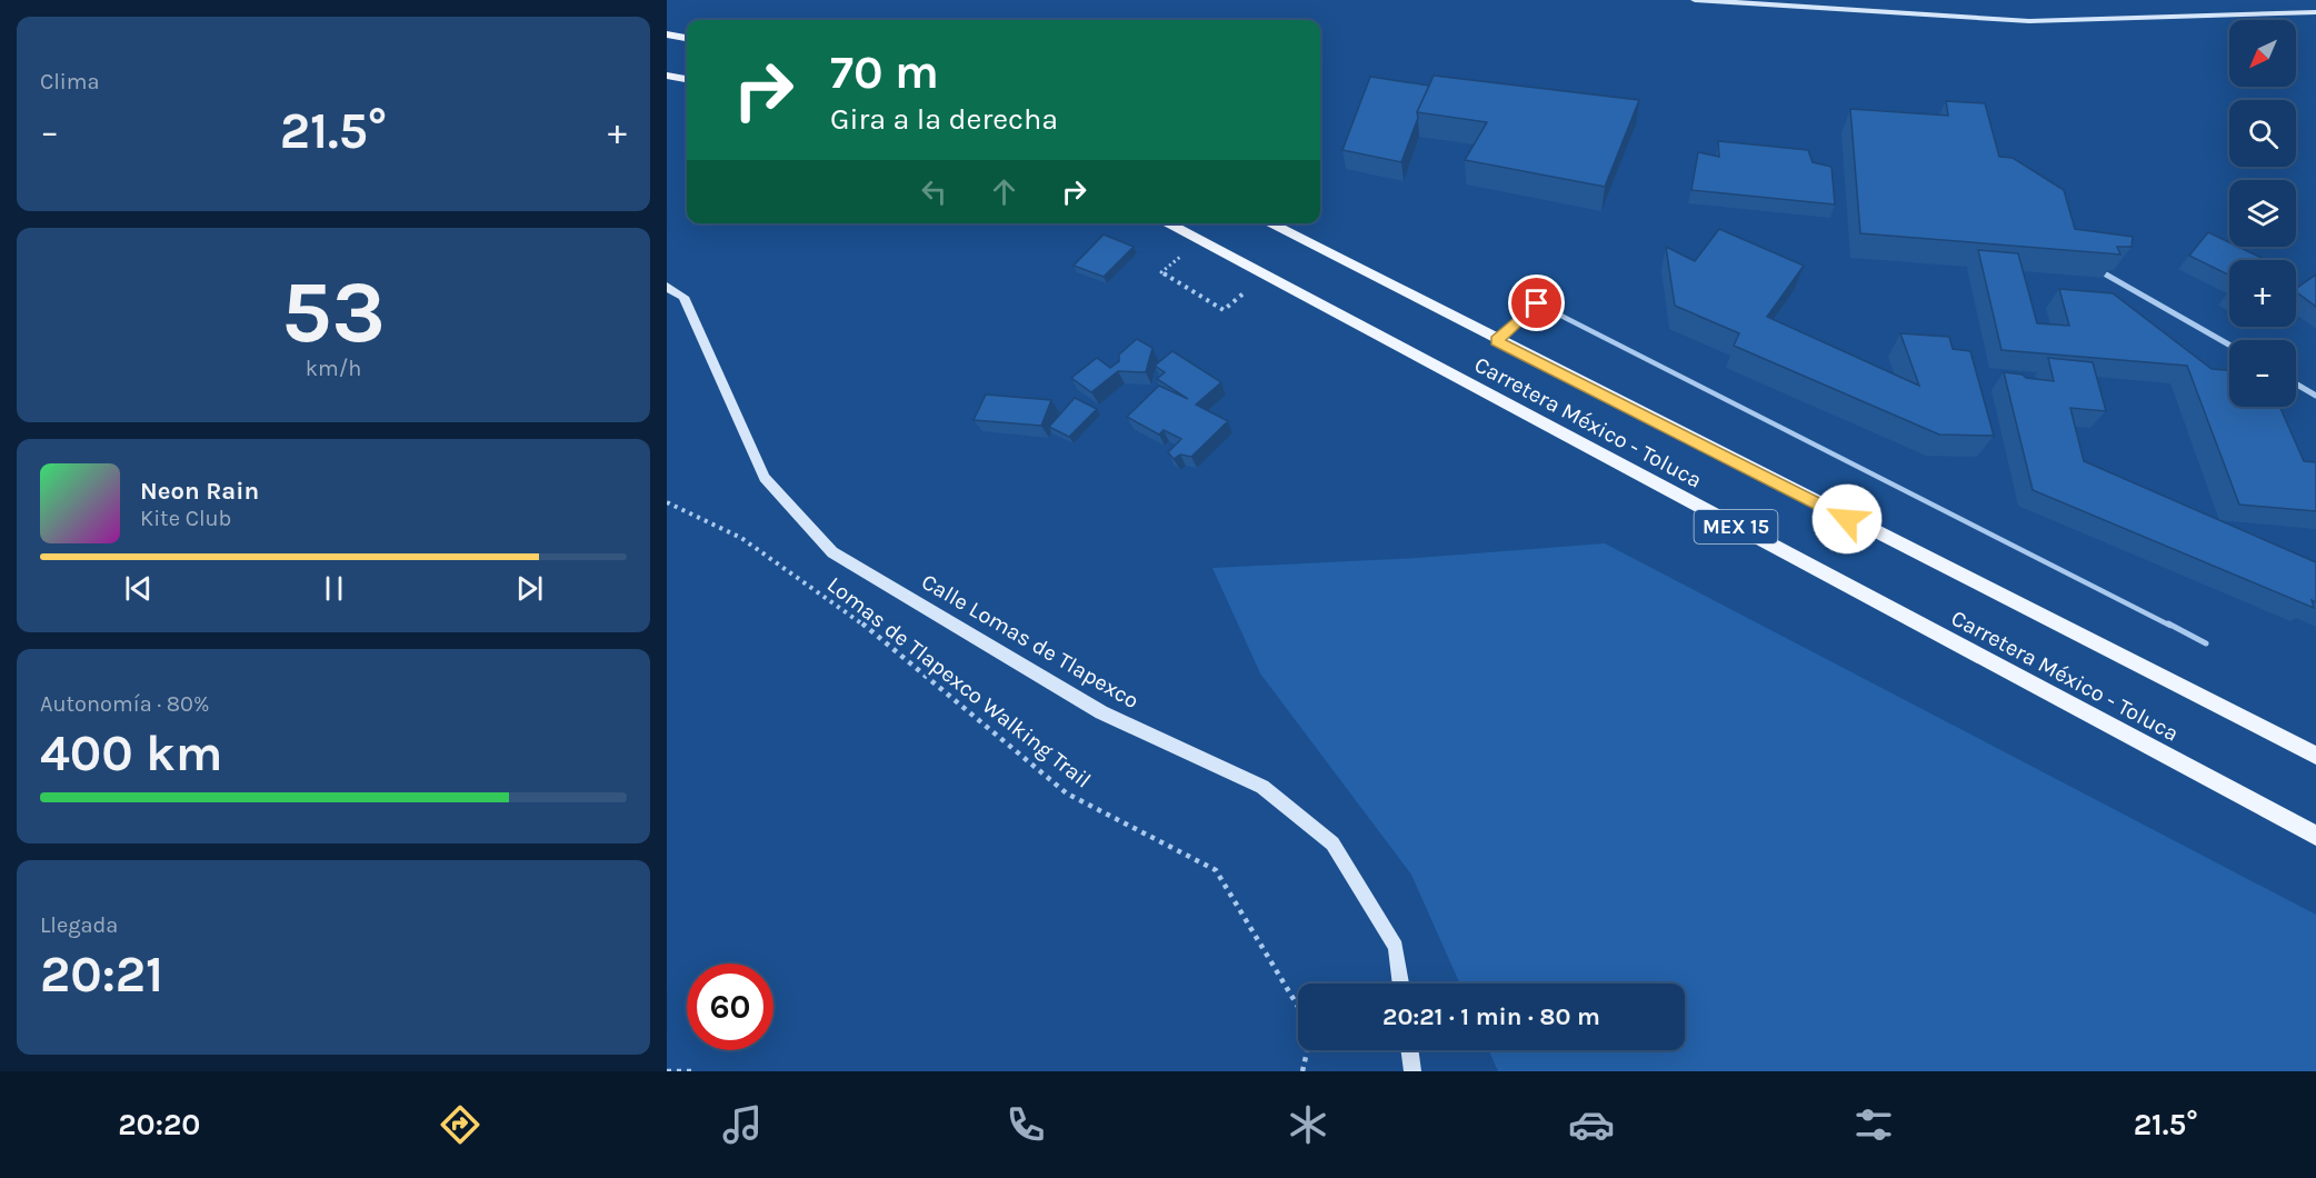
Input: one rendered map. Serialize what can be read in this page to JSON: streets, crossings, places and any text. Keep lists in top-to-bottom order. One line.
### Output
{"streets":{"main road":["Carretera México - Toluca","MEX 15"],"street":["Calle Lomas de Tlapexco"],"path":["Lomas de Tlapexco Walking Trail"]},"north":"bottom left","page":{"tile":["Clima",["53","km/h"],["Autonomía · 80%","400 km"],["Llegada","20:21"]],"map_buttons":["+","−"],"turn":["70 m","Gira a la derecha"],"heat":["−","21.5°","+"],"song":["Neon Rain","Kite Club"],"limit":"60","trip":"20:21 · 1 min · 80 m","tabs":["20:20","21.5°"]}}
